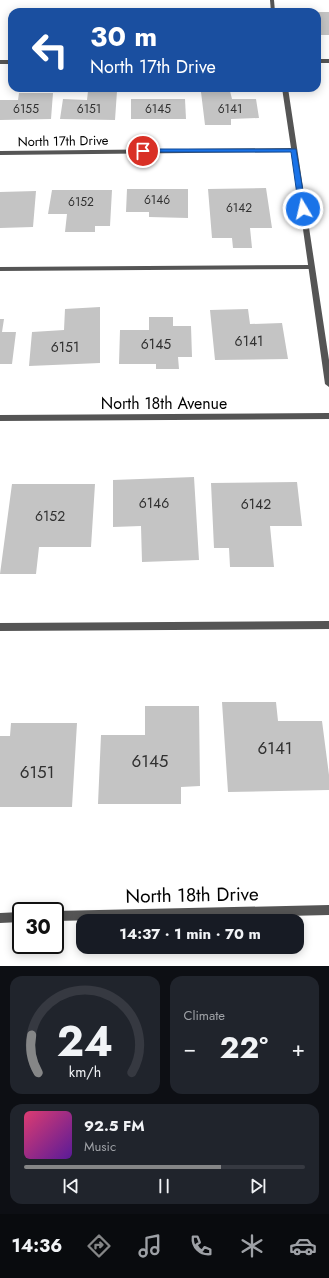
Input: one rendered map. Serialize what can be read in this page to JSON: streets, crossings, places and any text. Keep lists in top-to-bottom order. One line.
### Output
{"streets":{"street":["North 17th Drive","North 18th Avenue","North 18th Drive"]},"house_numbers":["6155","6151","6145","6141","6146","6152","6142","6141","6145","6151","6146","6142","6152","6141","6145","6151"],"page":{"turn":["30 m","North 17th Drive"],"limit":"30","trip":"14:37 · 1 min · 70 m","tile":"Climate","heat":["−","22°","+"],"song":["92.5 FM","Music"],"tabs":"14:36","gauge":["24","km/h"]}}
